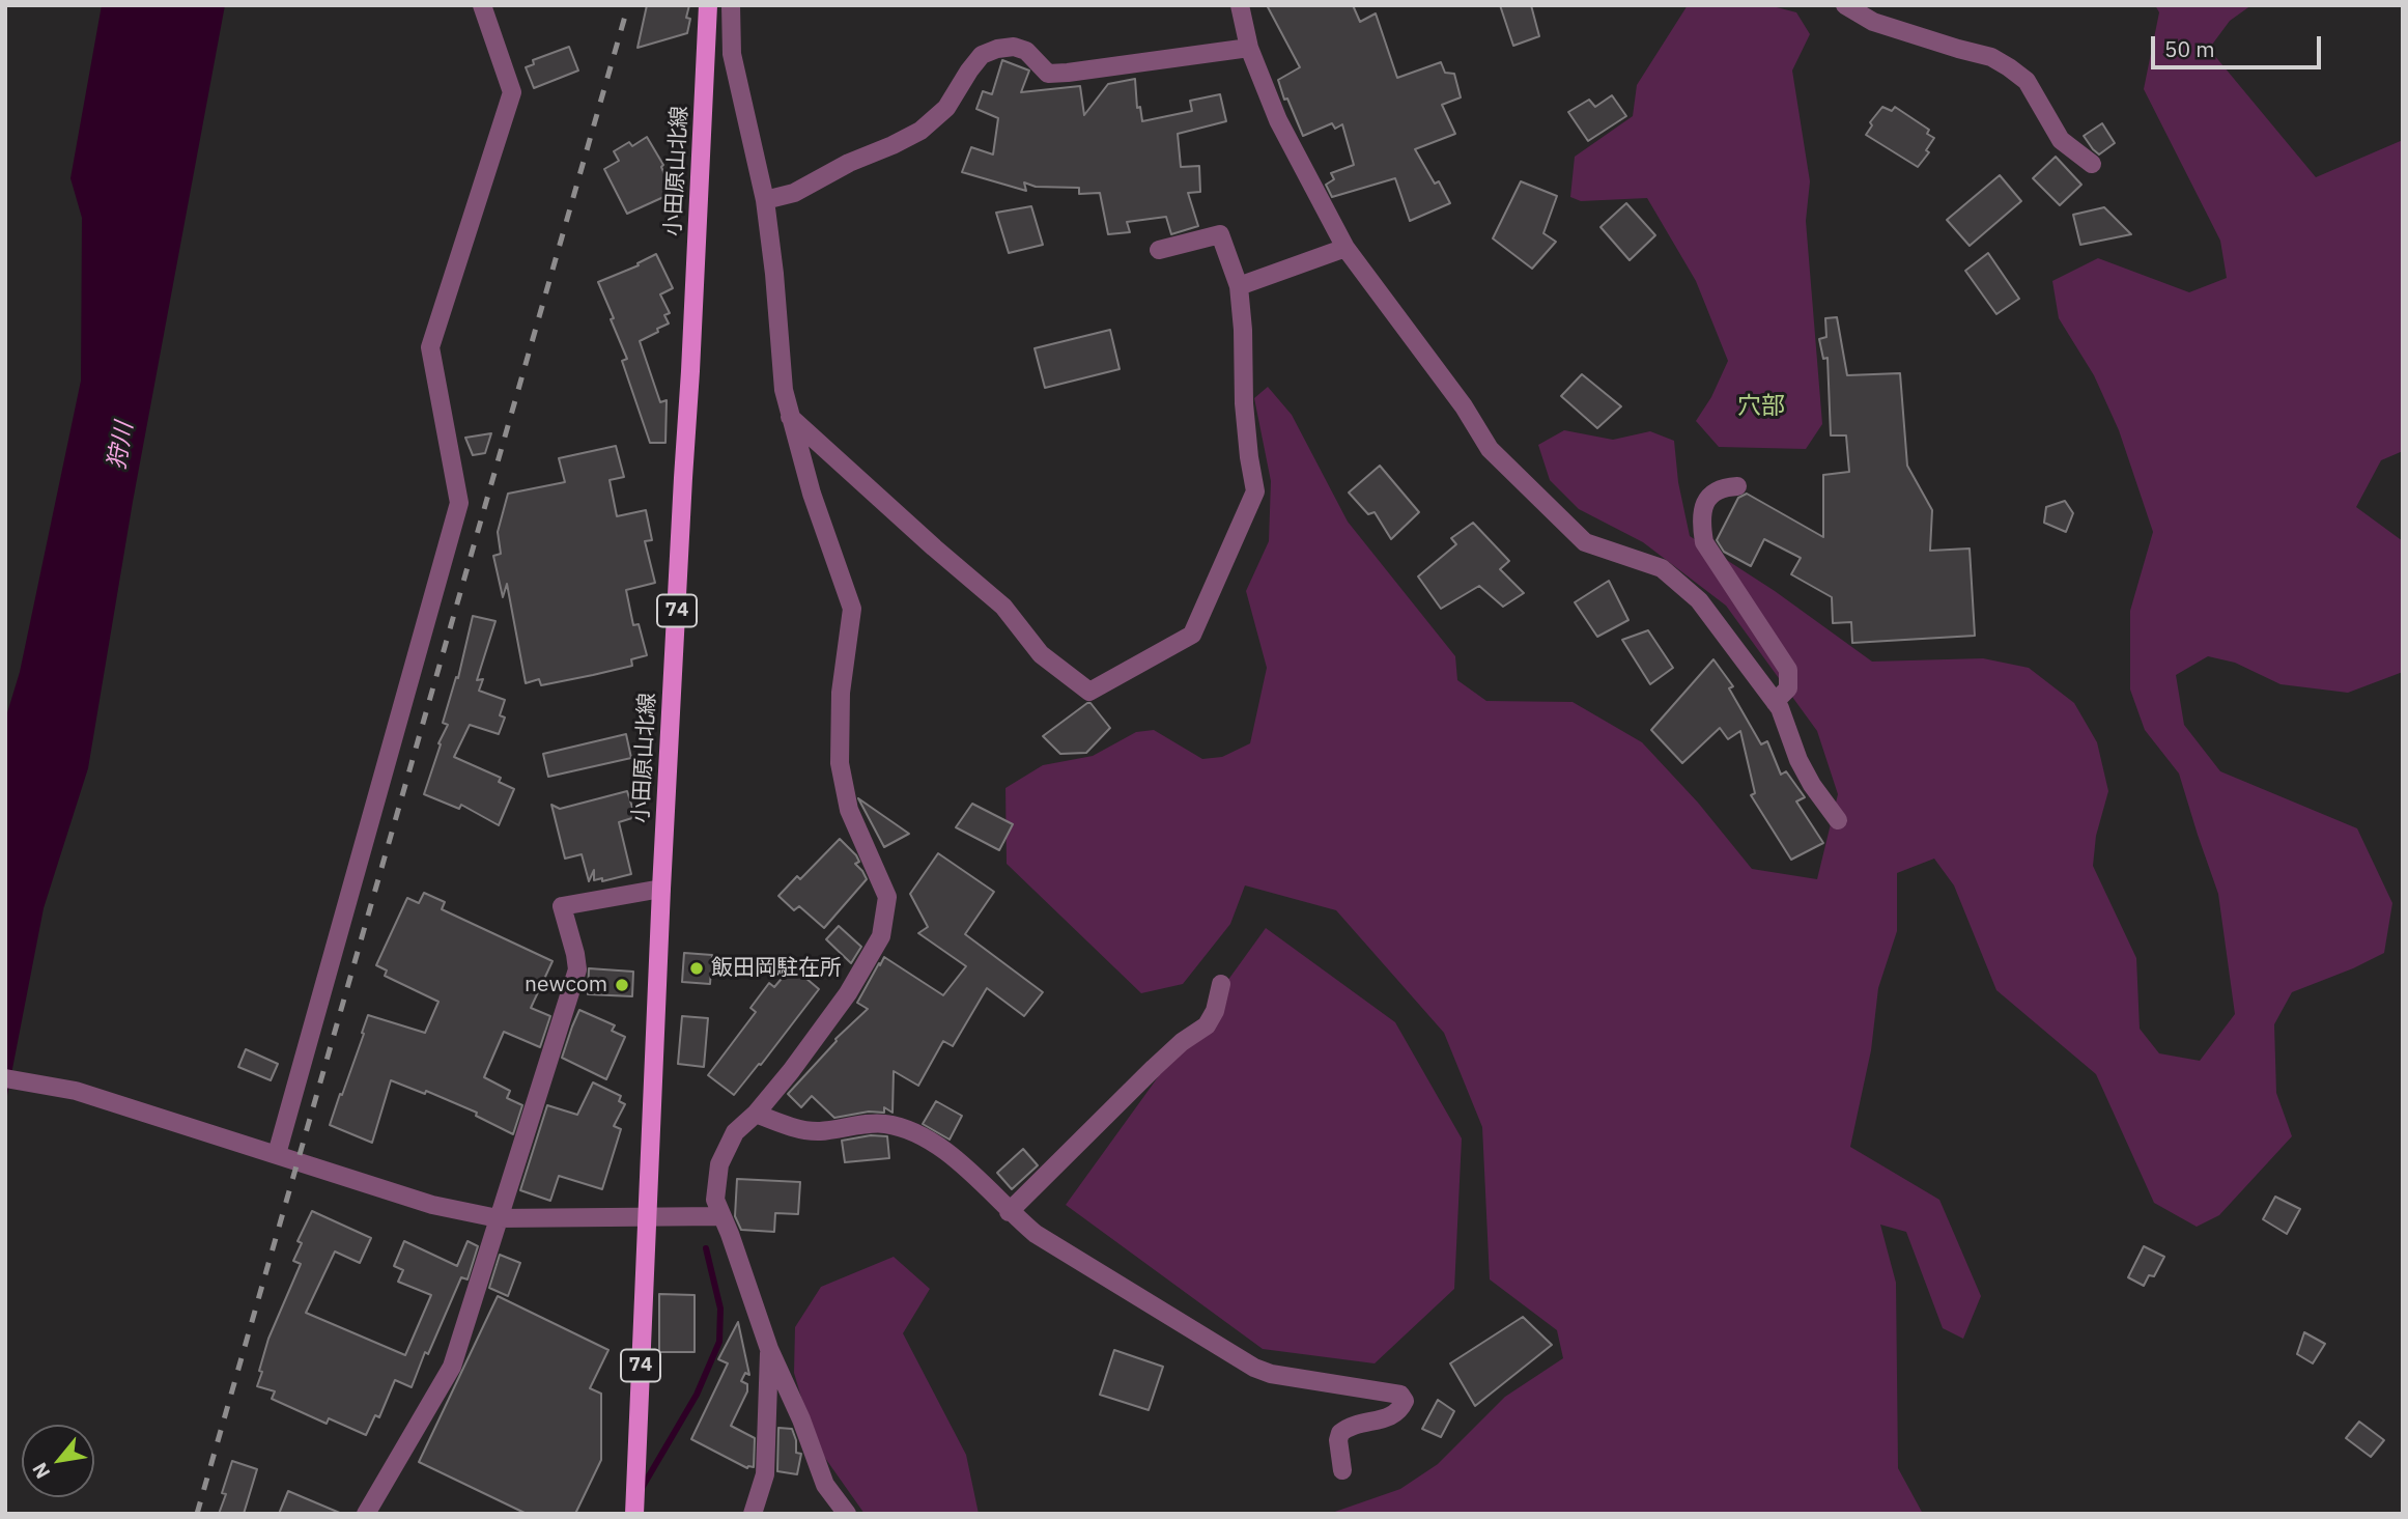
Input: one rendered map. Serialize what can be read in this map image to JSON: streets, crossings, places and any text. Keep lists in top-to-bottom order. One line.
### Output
{"streets":{"main road":["小田原山北線","74"]},"districts":["穴部"],"water":["狩川"],"places":["飯田岡駐在所","newcom"],"scale_bar":"50 m","north":"bottom left"}
